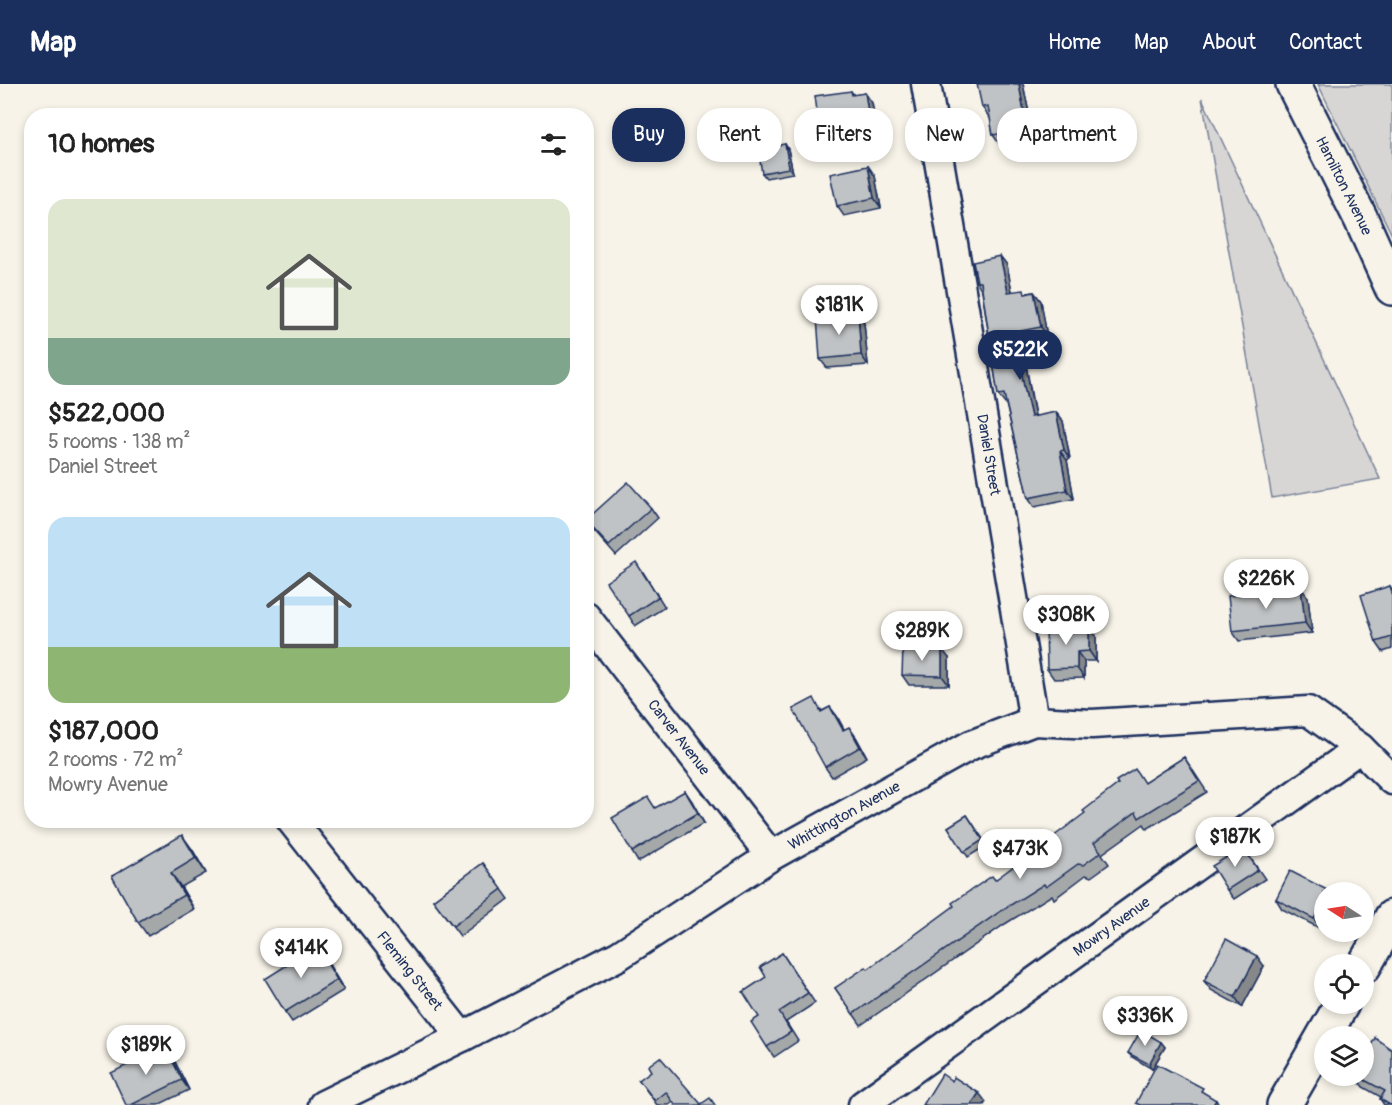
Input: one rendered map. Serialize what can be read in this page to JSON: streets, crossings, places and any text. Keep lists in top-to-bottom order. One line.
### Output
{"streets":{"main road":["Hamilton Avenue"],"street":["Daniel Street","Carver Avenue","Whittington Avenue","Mowry Avenue","Fleming Street"]},"crossings":[["Daniel Street","Whittington Avenue"],["Carver Avenue","Whittington Avenue"],["Whittington Avenue","Mowry Avenue"],["Whittington Avenue","Fleming Street"]],"north":"left","page":{"header":"Map","nav":["Home","Map","About","Contact"],"chip":["Buy","Rent","Filters","New","Apartment"],"heading":"10 homes","list":[{"name":"$522,000","note":"5 rooms · 138 m² · Daniel Street"},{"name":"$187,000","note":"2 rooms · 72 m² · Mowry Avenue"}],"price":["$181K","$522K","$226K","$308K","$289K","$187K","$473K","$414K","$336K","$189K"]}}
